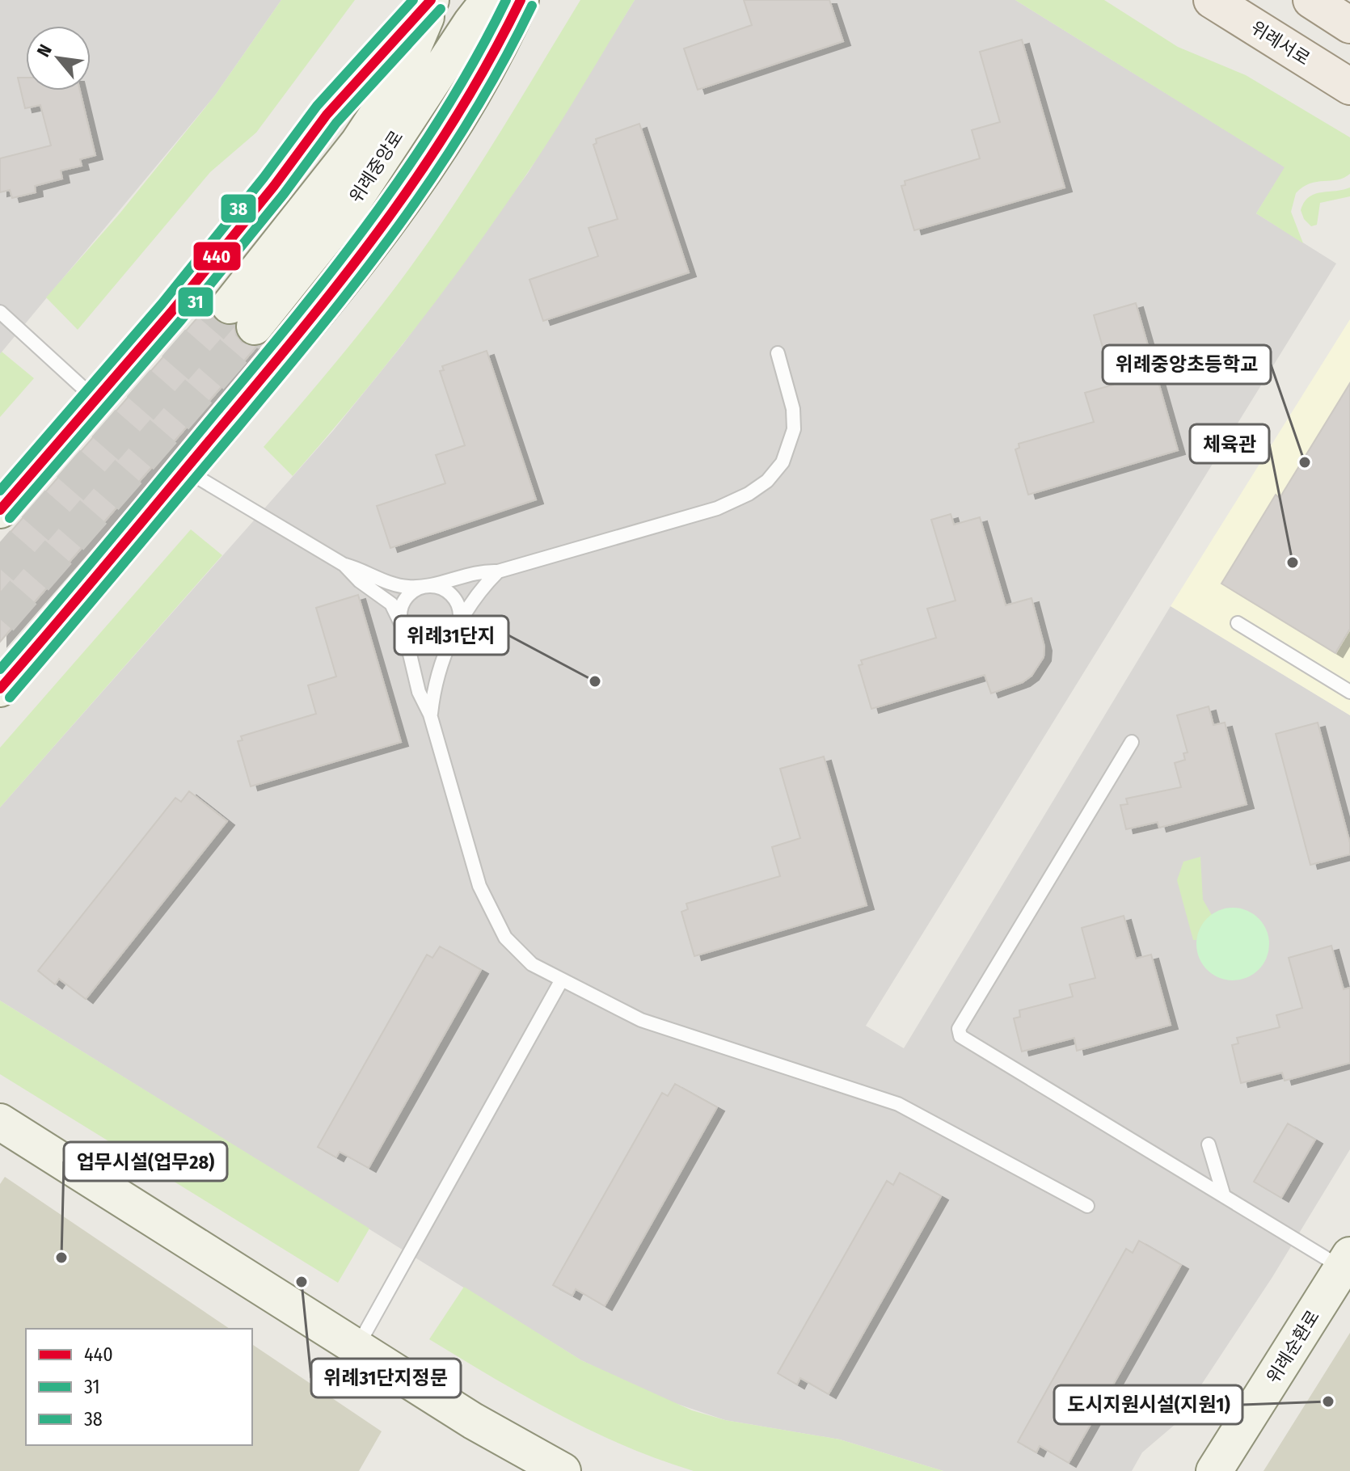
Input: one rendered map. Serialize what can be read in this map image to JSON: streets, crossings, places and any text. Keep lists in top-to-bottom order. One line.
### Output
{"streets":{"main road":["위례서로","위례중앙로","위례순환로"]},"places":["위례중앙초등학교","체육관","위례31단지","업무시설(업무28)","위례31단지정문","도시지원시설(지원1)"],"lines":["transit line 440","transit line 38","transit line 31"],"legend":["440","31","38"],"north":"top left"}
